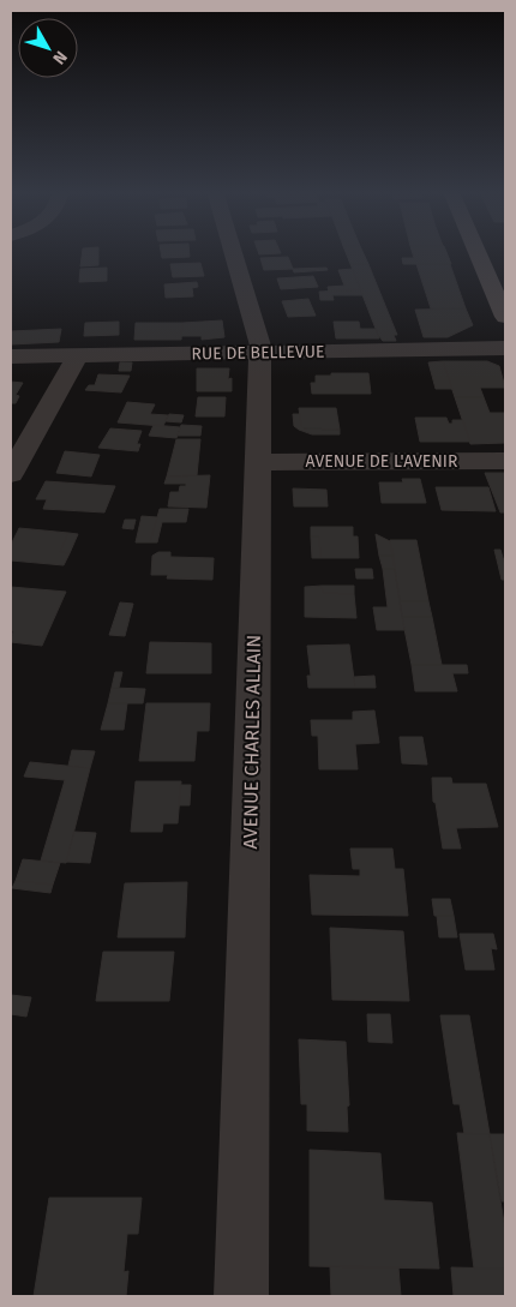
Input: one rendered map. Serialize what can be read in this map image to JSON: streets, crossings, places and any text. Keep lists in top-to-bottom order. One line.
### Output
{"streets":{"street":["RUE DE BELLEVUE","AVENUE DE L'AVENIR","AVENUE CHARLES ALLAIN"]},"crossings":[["RUE DE BELLEVUE","AVENUE CHARLES ALLAIN"],["AVENUE DE L'AVENIR","AVENUE CHARLES ALLAIN"]],"north":"bottom right"}
